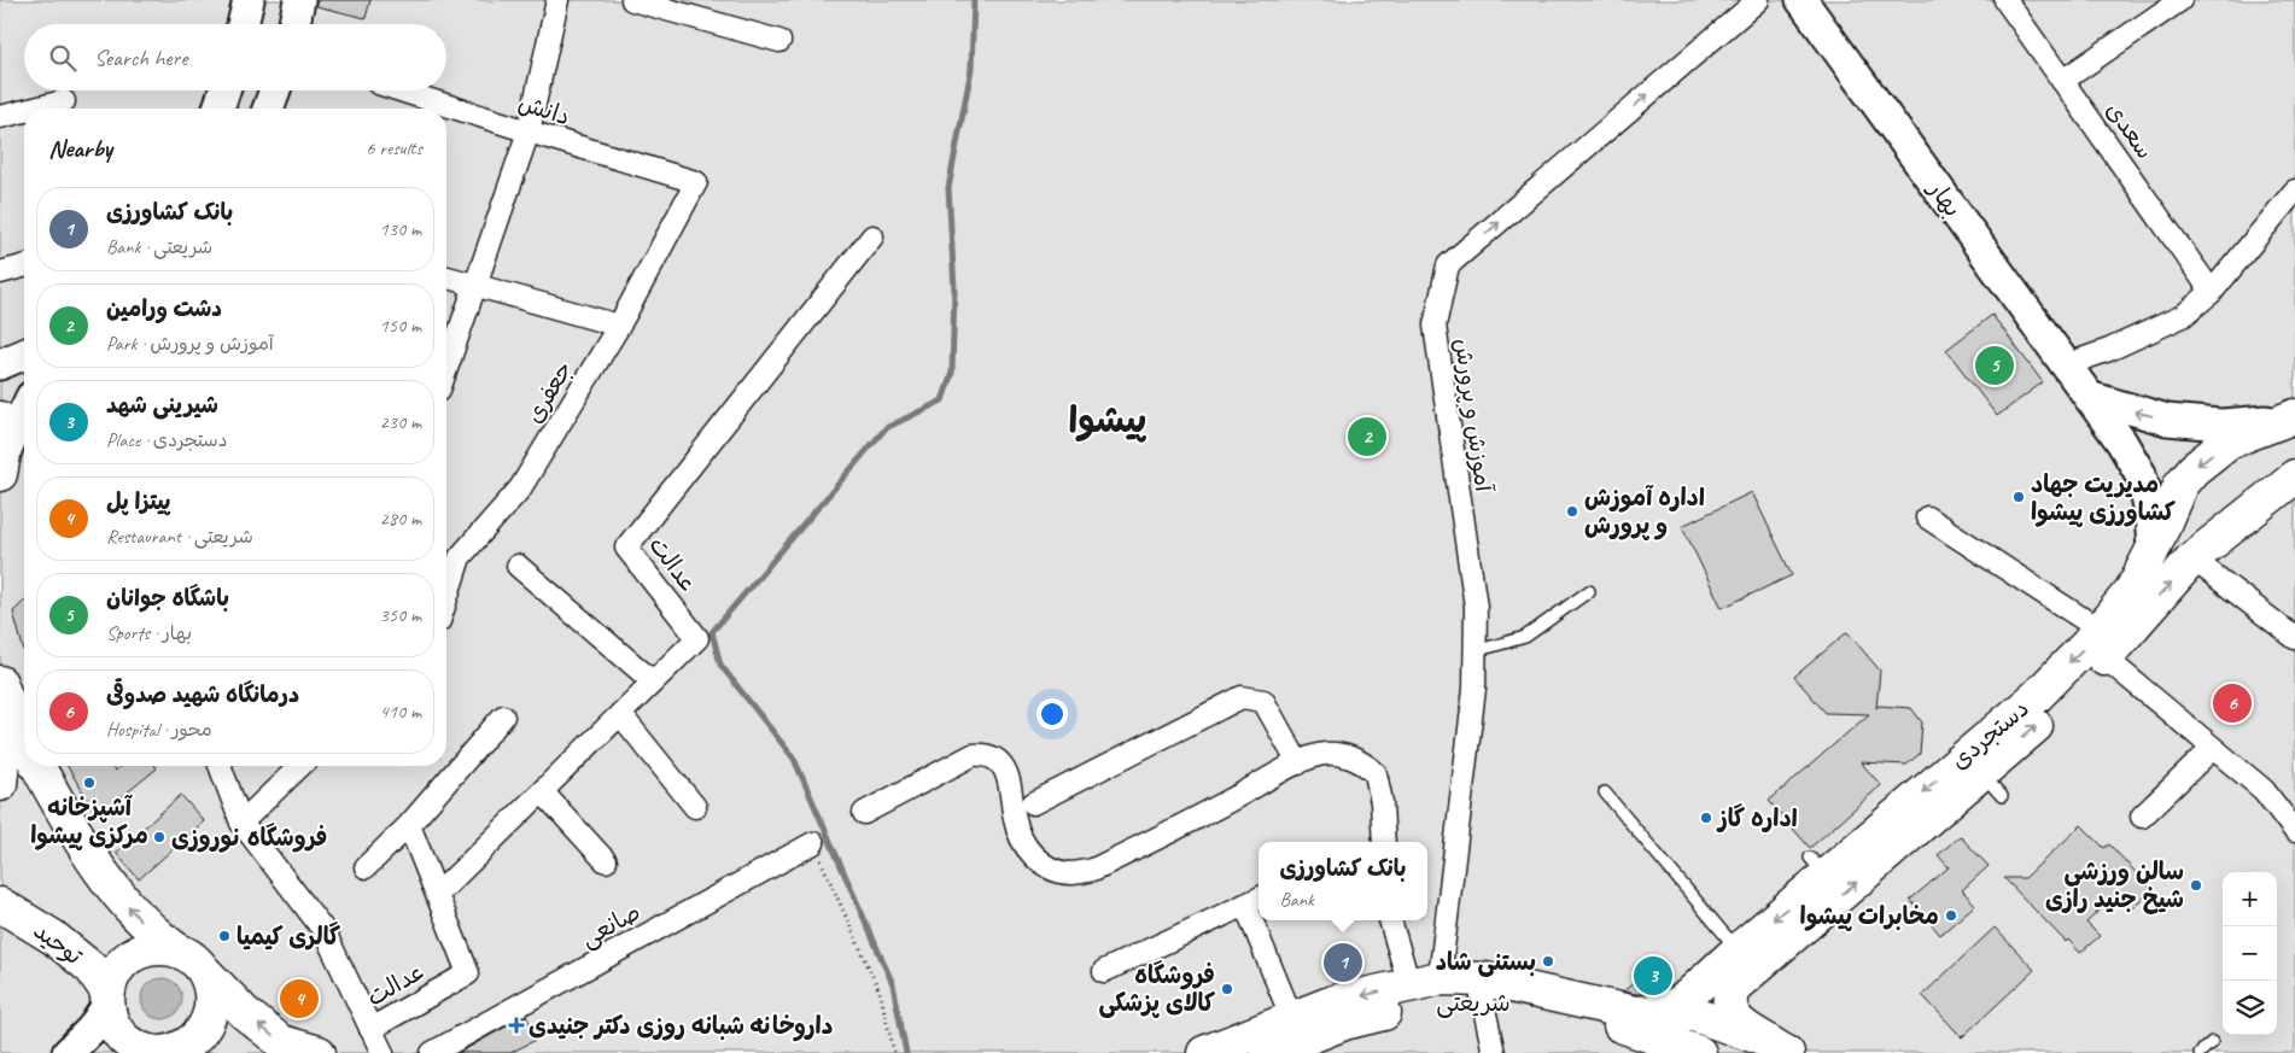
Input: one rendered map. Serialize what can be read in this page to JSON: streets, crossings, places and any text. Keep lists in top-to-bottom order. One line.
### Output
{"streets":{"main road":["بهار","دستجردی","توحید","شریعتی"],"street":["دانش","سعدی","جعفری","آموزش و پرورش","عدالت","صانعی"]},"crossings":[["دانش","جعفری"],["بهار","دستجردی"],["آموزش و پرورش","شریعتی"],["دستجردی","شریعتی"]],"one_way":["آموزش و پرورش"],"districts":["پیشوا"],"places":{"other":["مدیریت جهاد کشاورزی پیشوا","اداره آموزش و پرورش","آشپزخانه مرکزی پیشوا","اداره گاز","فروشگاه نوروزی","سالن ورزشی شیخ جنید رازی","مخابرات پیشوا","گالری کیمیا","بستنی شاد","فروشگاه کالای پزشکی"],"health":["داروخانه شبانه روزی دکتر جنیدی"]},"page":{"search":"Search here","heading":["Nearby","6 results"],"list":[{"mark":"1","name":"بانک کشاورزی","note":"Bank · شریعتی","value":"130 m"},{"mark":"2","name":"دشت ورامین","note":"Park · آموزش و پرورش","value":"150 m"},{"mark":"3","name":"شیرینی شهد","note":"Place · دستجردی","value":"230 m"},{"mark":"4","name":"پیتزا پل","note":"Restaurant · شریعتی","value":"280 m"},{"mark":"5","name":"باشگاه جوانان","note":"Sports · بهار","value":"350 m"},{"mark":"6","name":"درمانگاه شهید صدوقی","note":"Hospital · محور","value":"410 m"}],"pins":["5","2","6","1","3","4"],"popup":["بانک کشاورزی","Bank"],"map_buttons":["+","−"]}}
